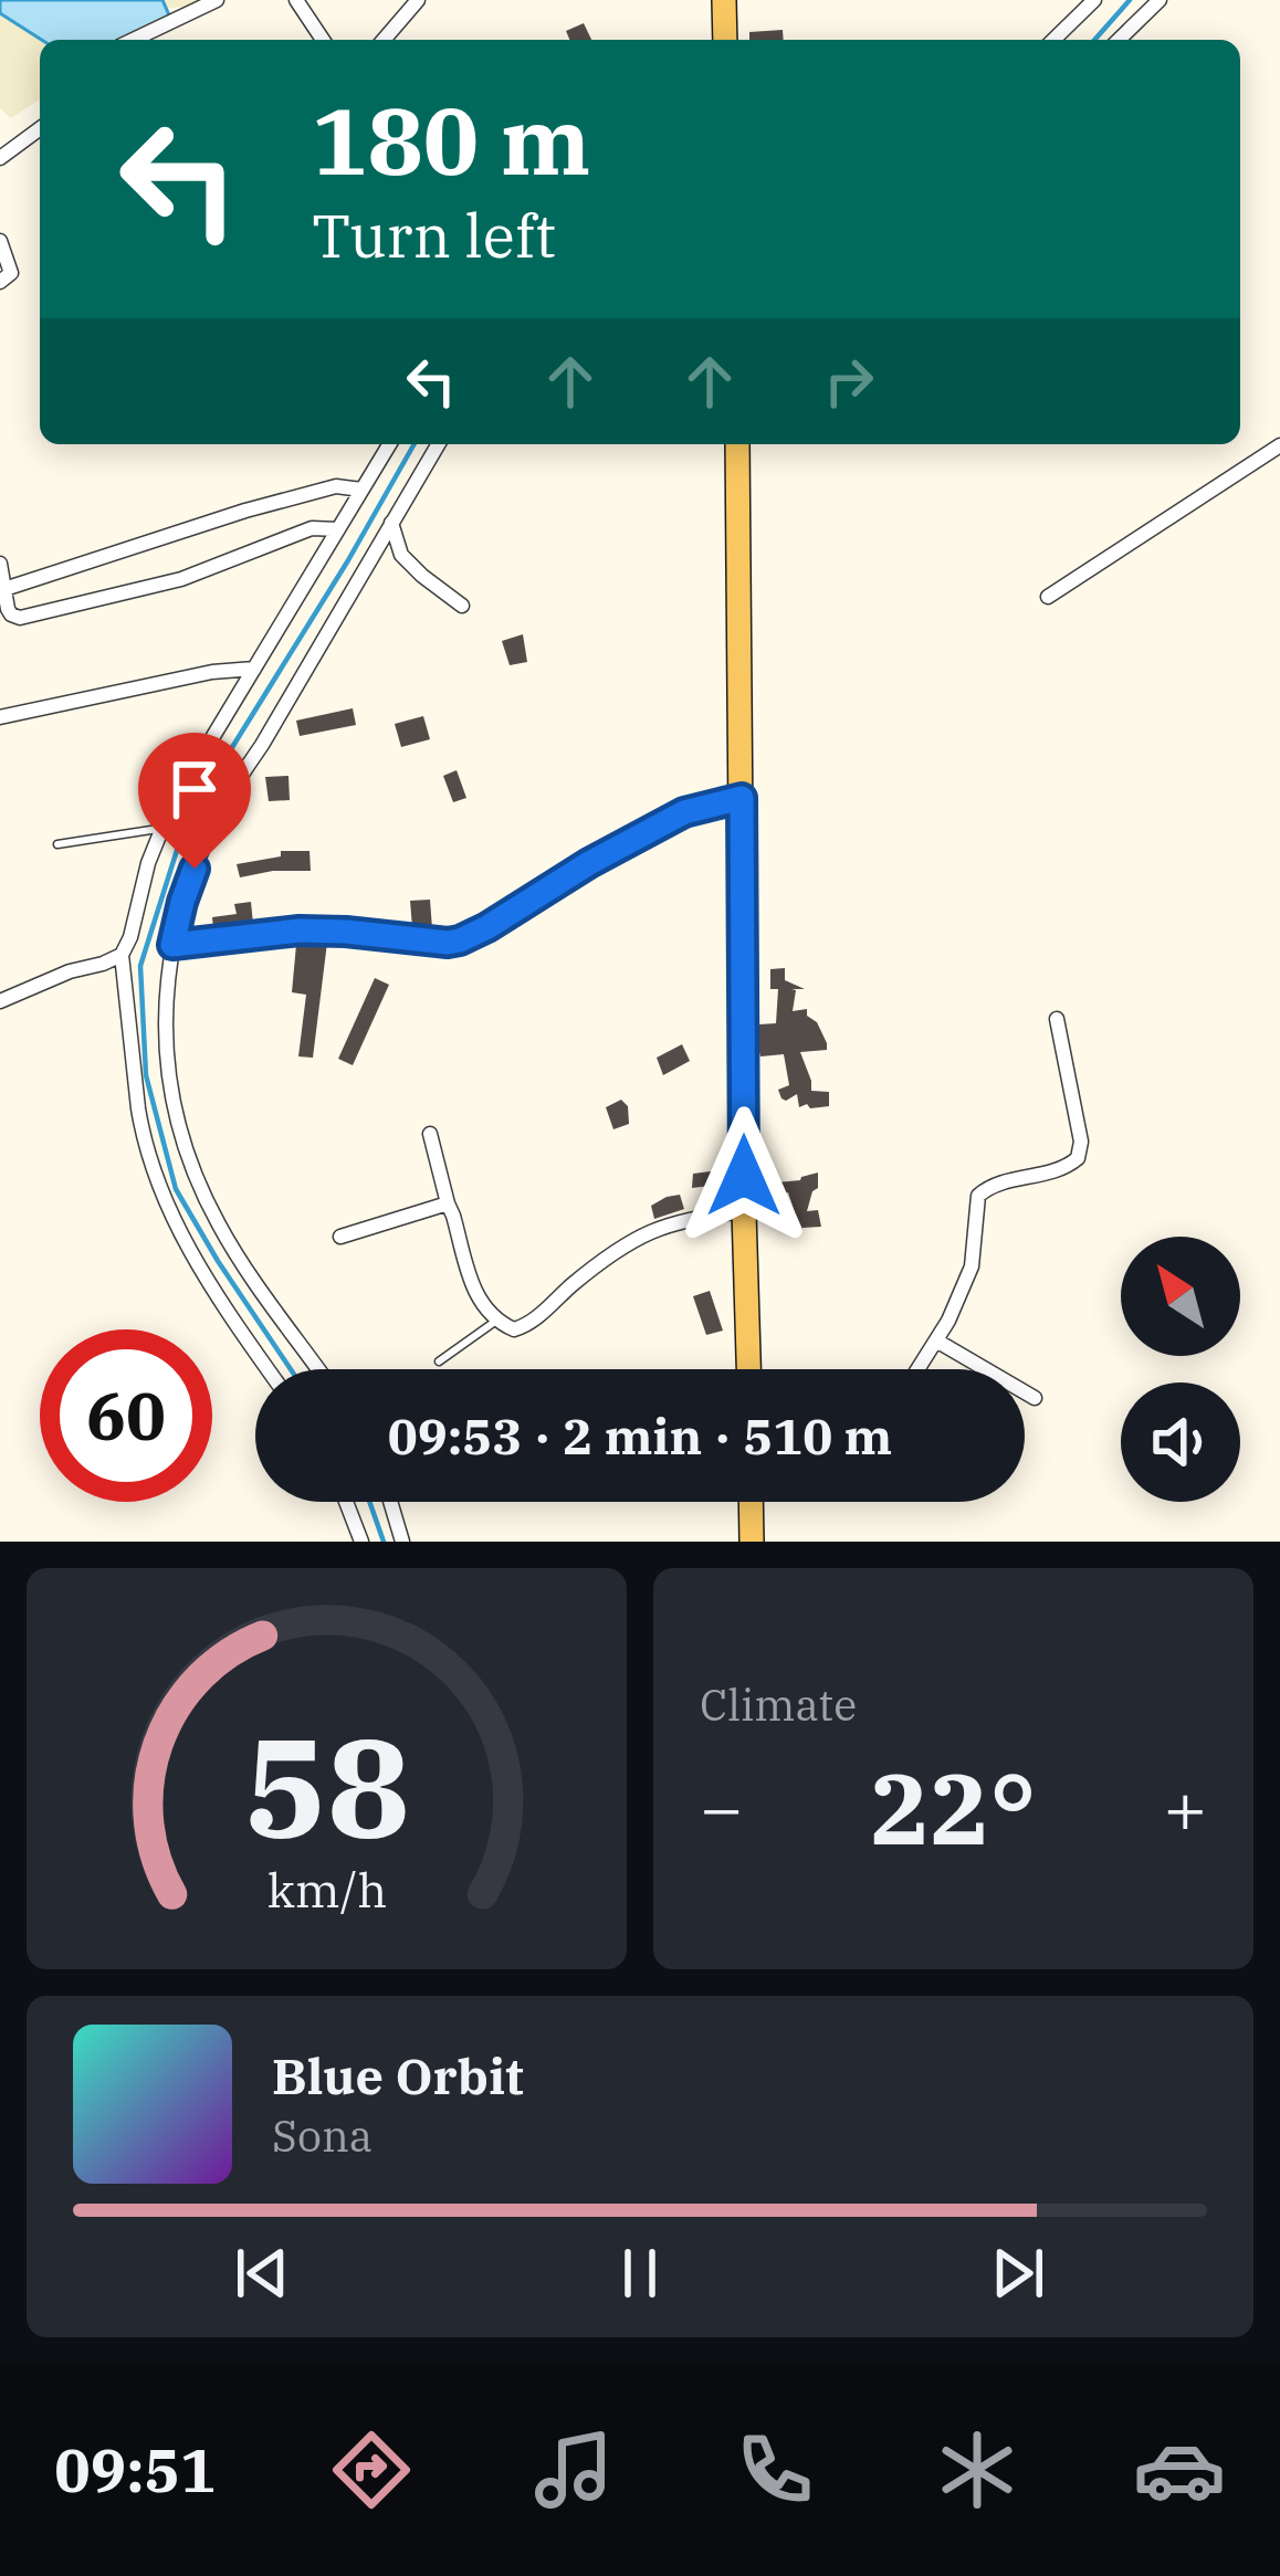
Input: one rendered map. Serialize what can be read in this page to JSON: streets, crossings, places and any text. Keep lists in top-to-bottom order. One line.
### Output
{"north":"top left","page":{"turn":["180 m","Turn left"],"limit":"60","trip":"09:53 · 2 min · 510 m","tile":"Climate","heat":["−","22°","+"],"song":["Blue Orbit","Sona"],"tabs":"09:51","gauge":["58","km/h"]}}
